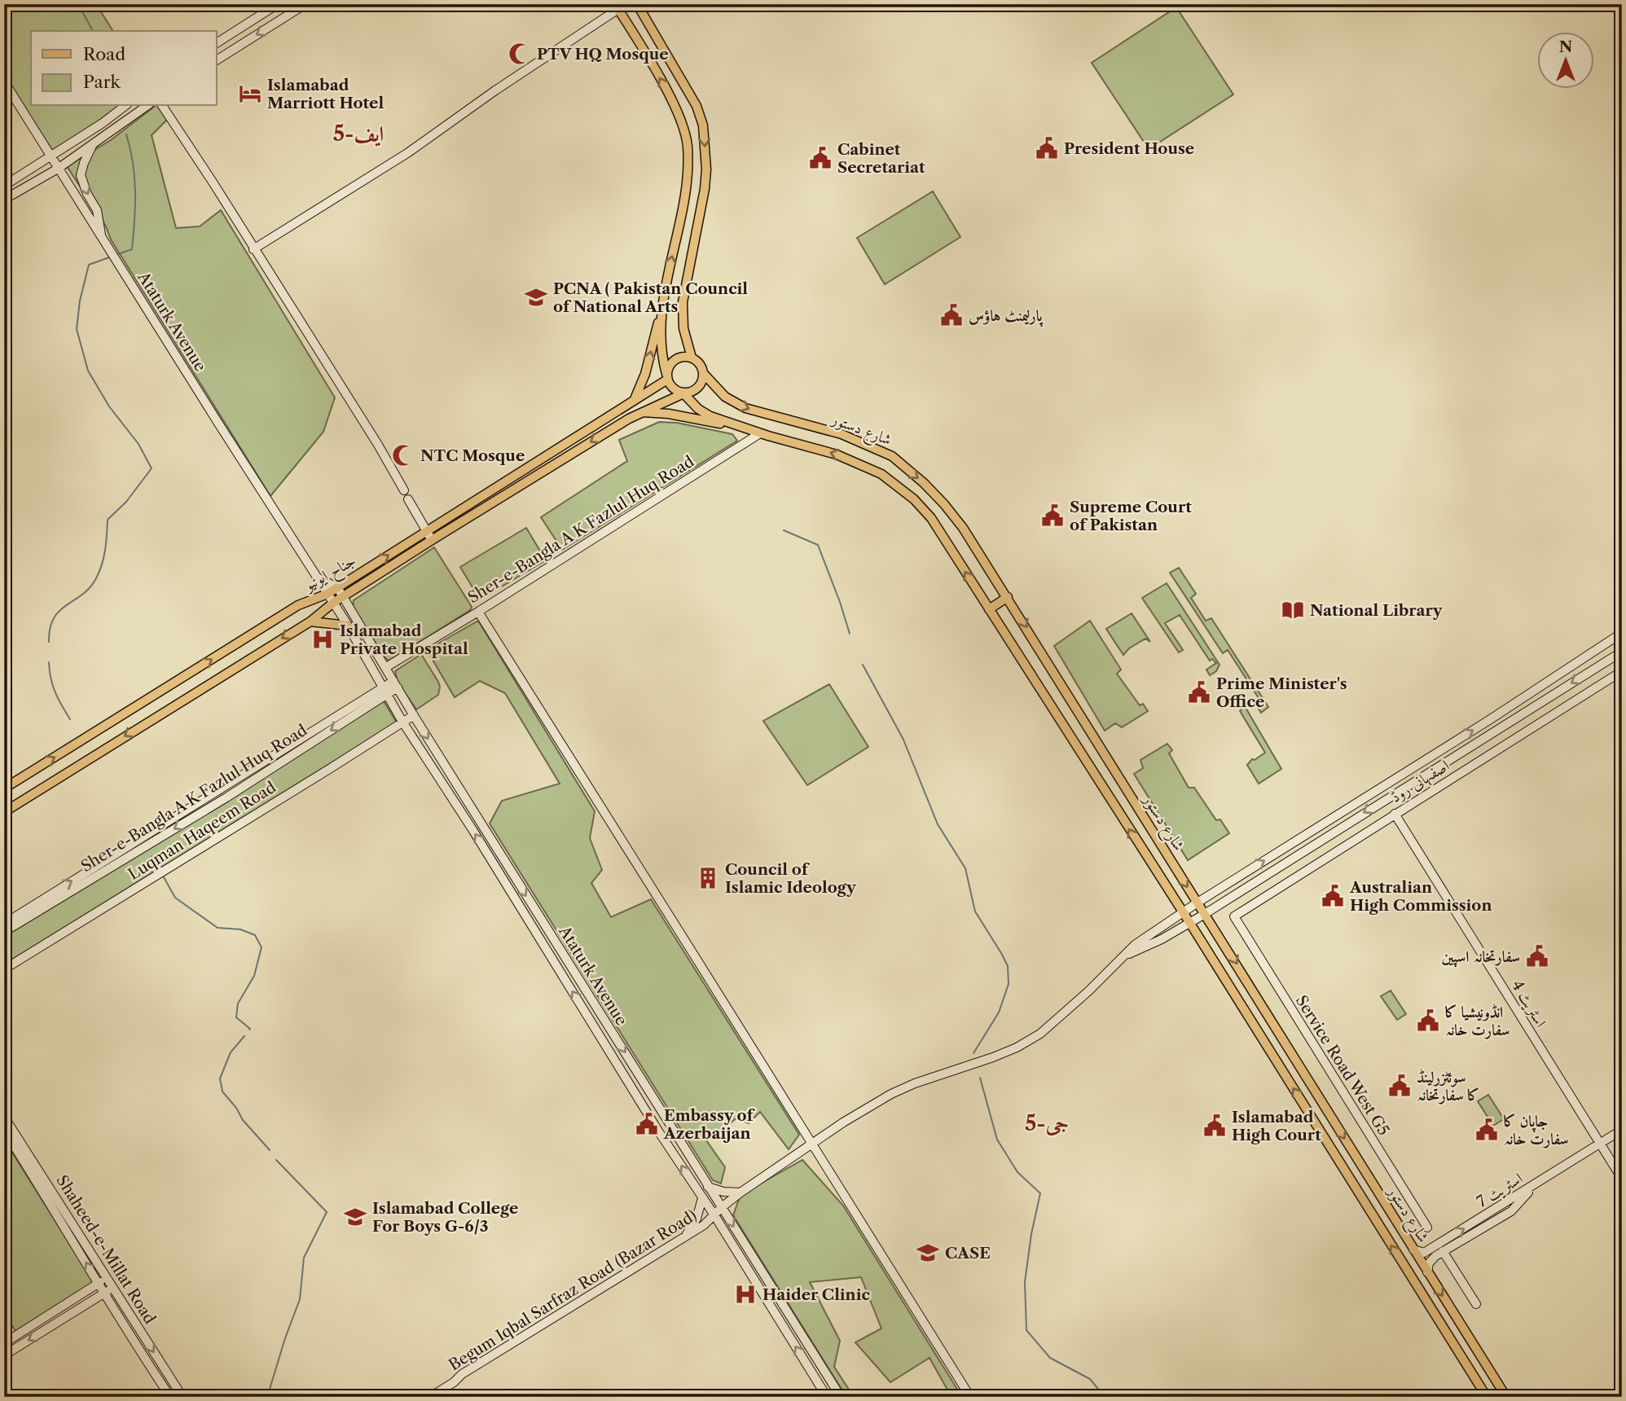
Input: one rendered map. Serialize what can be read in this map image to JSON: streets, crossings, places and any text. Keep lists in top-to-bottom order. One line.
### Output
{"streets":{"main road":["شارع دستور","جناح ایونیو"],"street":["Ataturk Avenue","Sher-e-Bangla A K Fazlul Huq Road","اصفہانی روڈ","Luqman Haqeem Road","اسٹریٹ 4","Service Road West G5","اسٹریٹ 7","Shaheed-e-Millat Road","Begum Iqbal Sarfraz Road (Bazar Road)"]},"crossings":[["Ataturk Avenue","Sher-e-Bangla A K Fazlul Huq Road"],["Ataturk Avenue","جناح ایونیو"],["Ataturk Avenue","Luqman Haqeem Road"],["Ataturk Avenue","Begum Iqbal Sarfraz Road (Bazar Road)"],["شارع دستور","Sher-e-Bangla A K Fazlul Huq Road"],["شارع دستور","جناح ایونیو"],["شارع دستور","اسٹریٹ 7"],["شارع دستور","Begum Iqbal Sarfraz Road (Bazar Road)"],["اصفہانی روڈ","اسٹریٹ 4"],["اصفہانی روڈ","Service Road West G5"],["اسٹریٹ 4","اسٹریٹ 7"]],"districts":["ایف-5","جی-5"],"places":{"mosque":["PTV HQ Mosque","NTC Mosque"],"hotel":["Islamabad Marriott Hotel"],"public building":["President House","Cabinet Secretariat","پارلیمنٹ ہاؤس","Supreme Court of Pakistan","Prime Minister's Office","Australian High Commission","سفارتخانہ اسپین","انڈونیشیا کا سفارت خانہ","سوئٹزرلینڈ کا سفارتخانہ","Embassy of Azerbaijan","Islamabad High Court","جاپان کا سفارت خانہ"],"school or university":["PCNA ( Pakistan Council of National Arts","Islamabad College For Boys G-6/3","CASE"],"library":["National Library"],"hospital":["Islamabad Private Hospital","Haider Clinic"],"building":["Council of Islamic Ideology"]},"legend":["Road","Park"],"north":"top"}
